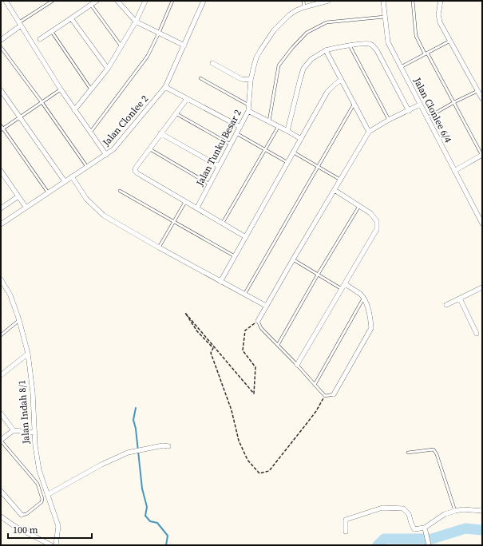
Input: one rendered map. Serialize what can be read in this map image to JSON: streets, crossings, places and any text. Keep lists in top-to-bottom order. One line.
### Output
{"streets":{"street":["Jalan Clonlee 6/4","Jalan Clonlee 2","Jalan Tunku Besar 2","Jalan Indah 8/1"]},"scale_bar":"100 m"}
